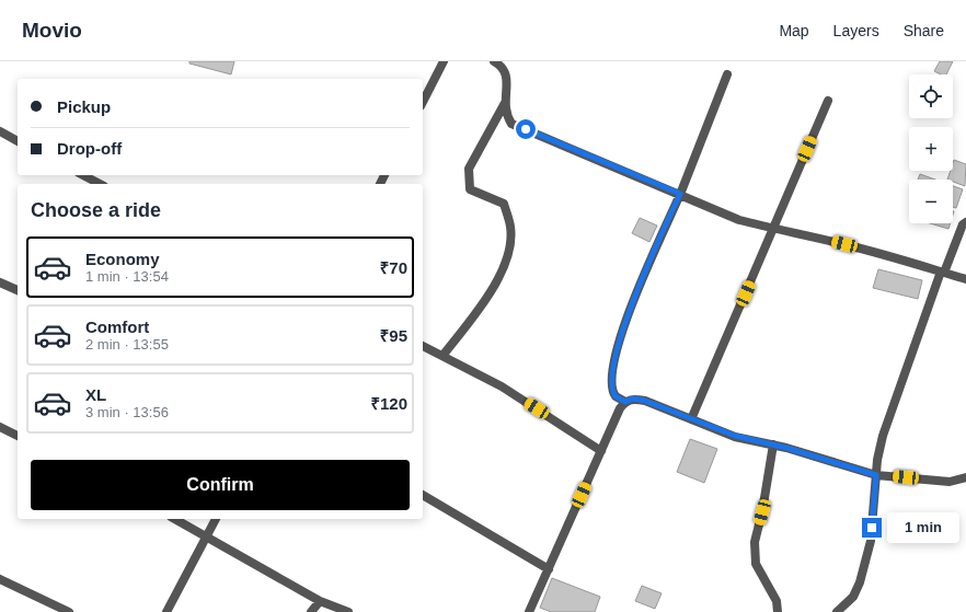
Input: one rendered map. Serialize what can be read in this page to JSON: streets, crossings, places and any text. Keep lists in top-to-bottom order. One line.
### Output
{"page":{"header":"Movio","nav":["Map","Layers","Share"],"map_buttons":["+","−"],"banner":["Pickup","Drop-off"],"heading":"Choose a ride","list":[{"name":"Economy","note":"1 min · 13:54","value":"₹70"},{"name":"Comfort","note":"2 min · 13:55","value":"₹95"},{"name":"XL","note":"3 min · 13:56","value":"₹120"}],"buttons":"Confirm","bubble":"1 min"}}
